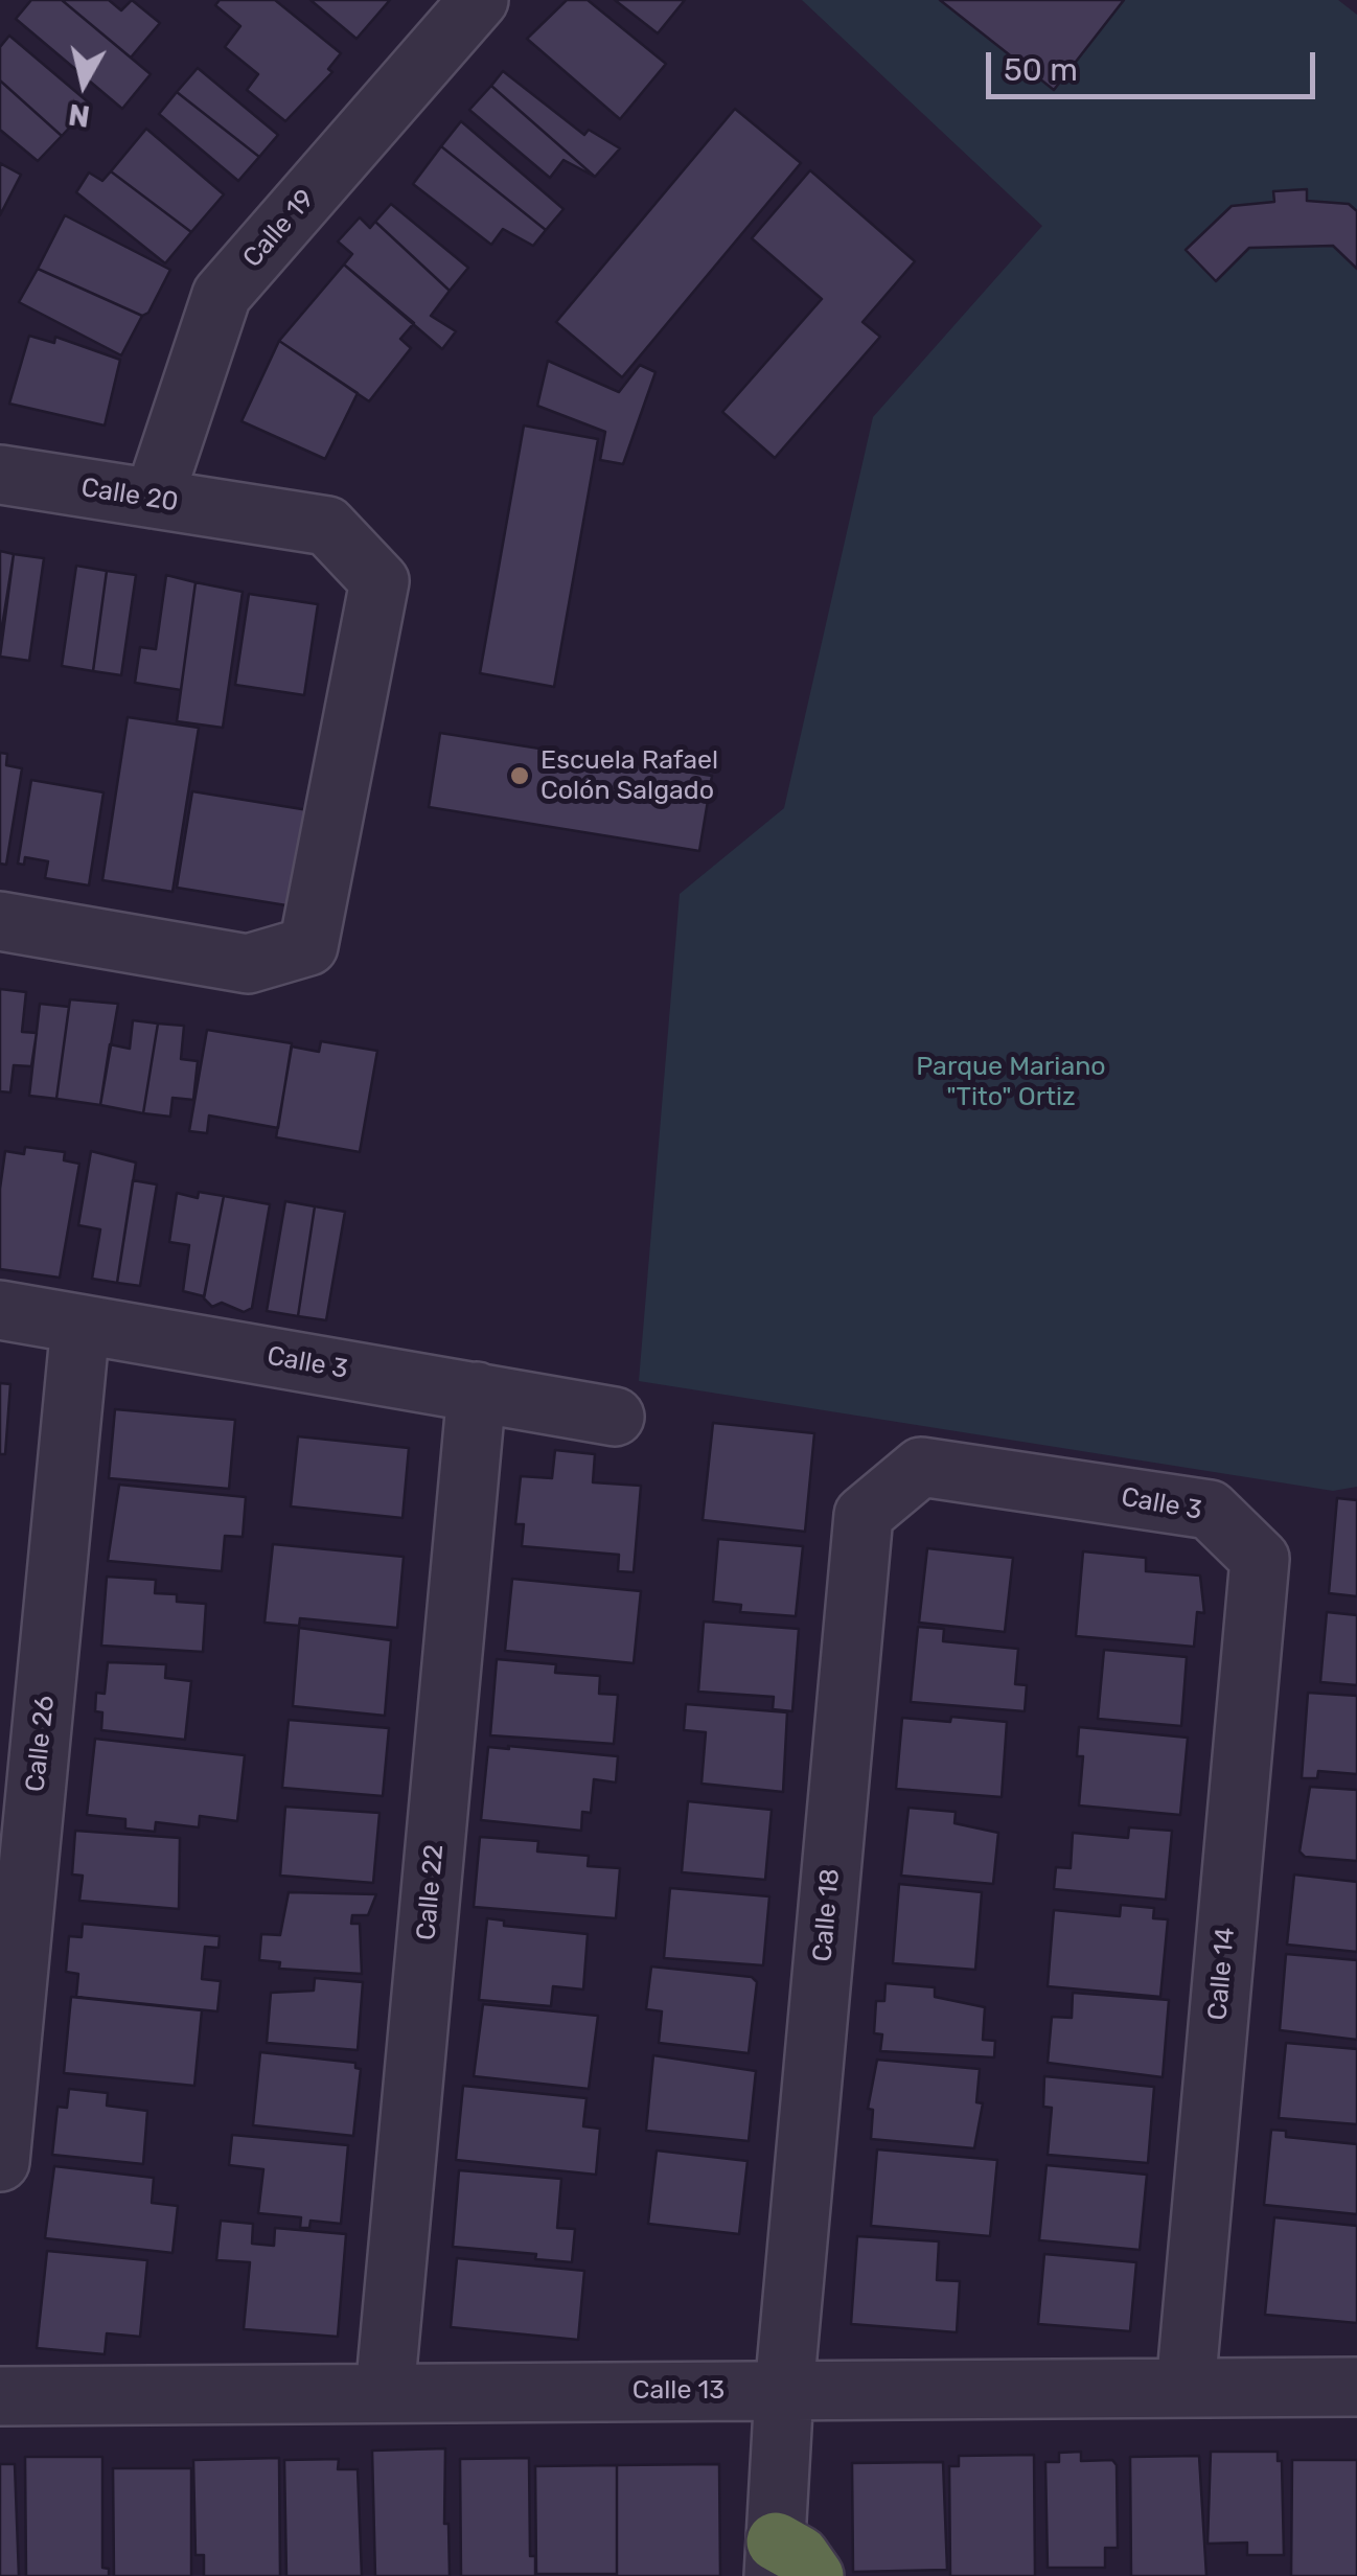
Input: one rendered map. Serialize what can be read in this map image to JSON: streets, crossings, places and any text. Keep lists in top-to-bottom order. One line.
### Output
{"streets":{"street":["Calle 19","Calle 20","Calle 3","Calle 26","Calle 22","Calle 18","Calle 14","Calle 13"]},"crossings":[["Calle 19","Calle 20"],["Calle 3","Calle 26"],["Calle 3","Calle 22"],["Calle 3","Calle 18"],["Calle 3","Calle 14"],["Calle 22","Calle 13"],["Calle 18","Calle 13"],["Calle 14","Calle 13"]],"parks":["Parque Mariano \"Tito\" Ortiz"],"places":["Escuela Rafael Colón Salgado"],"scale_bar":"50 m","north":"bottom"}
